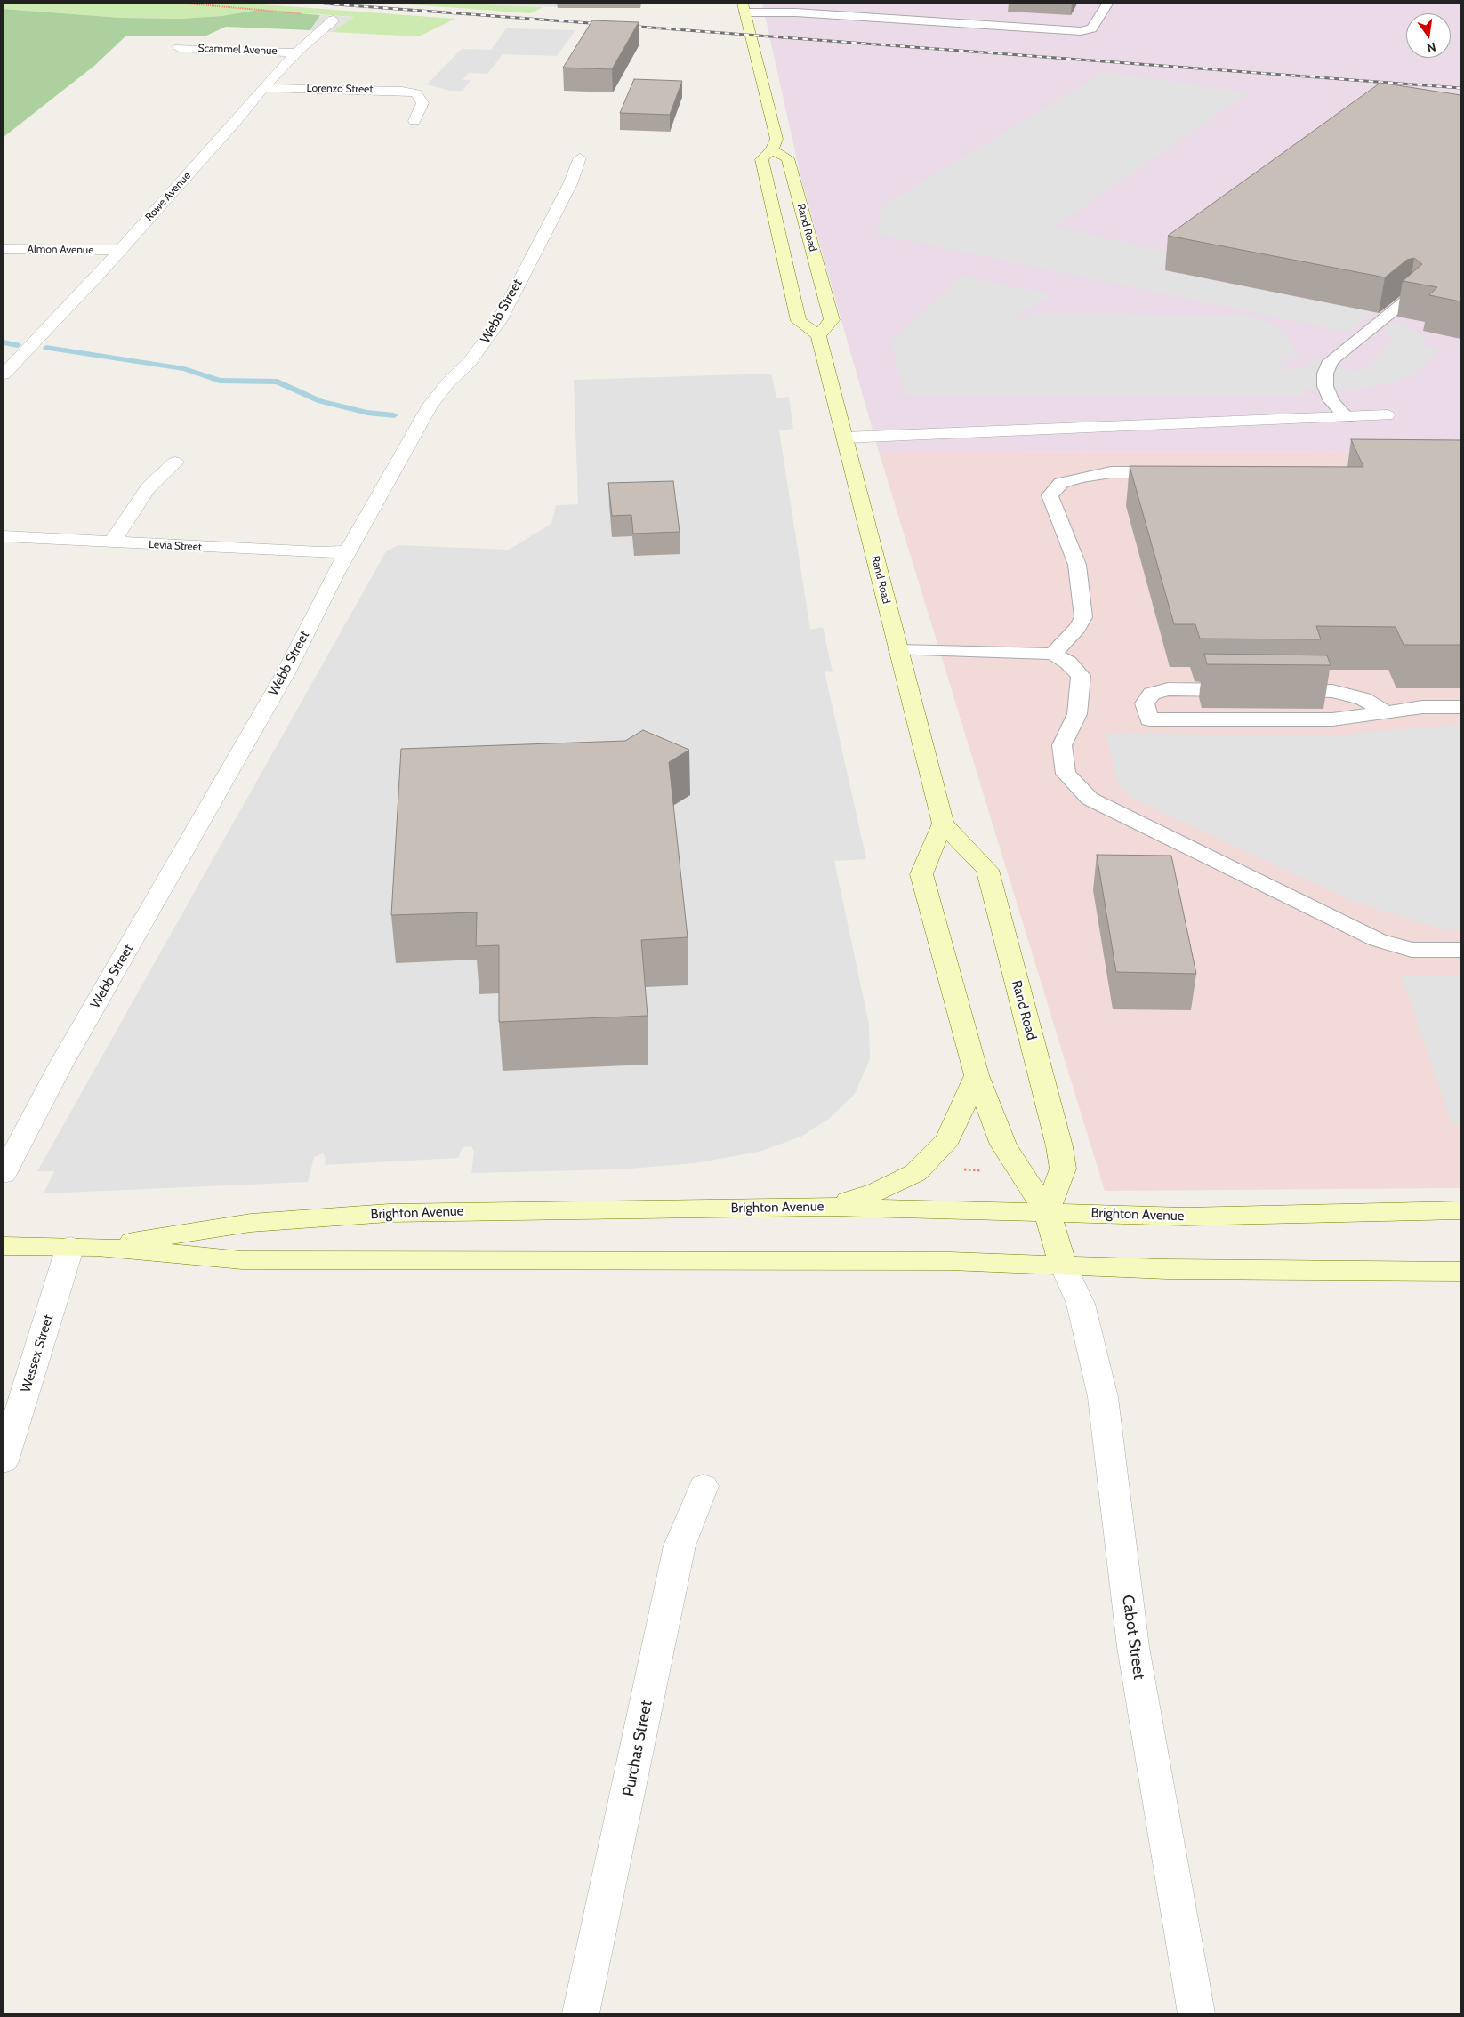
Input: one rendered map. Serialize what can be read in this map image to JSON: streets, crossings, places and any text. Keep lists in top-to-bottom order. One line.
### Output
{"streets":{"main road":["Rand Road","Brighton Avenue"],"street":["Scammel Avenue","Lorenzo Street","Rowe Avenue","Almon Avenue","Webb Street","Levia Street","Wessex Street","Cabot Street","Purchas Street"]},"crossings":[["Scammel Avenue","Rowe Avenue"],["Lorenzo Street","Rowe Avenue"],["Rowe Avenue","Almon Avenue"],["Rand Road","Brighton Avenue"],["Webb Street","Levia Street"],["Brighton Avenue","Wessex Street"],["Brighton Avenue","Cabot Street"]],"north":"bottom"}
